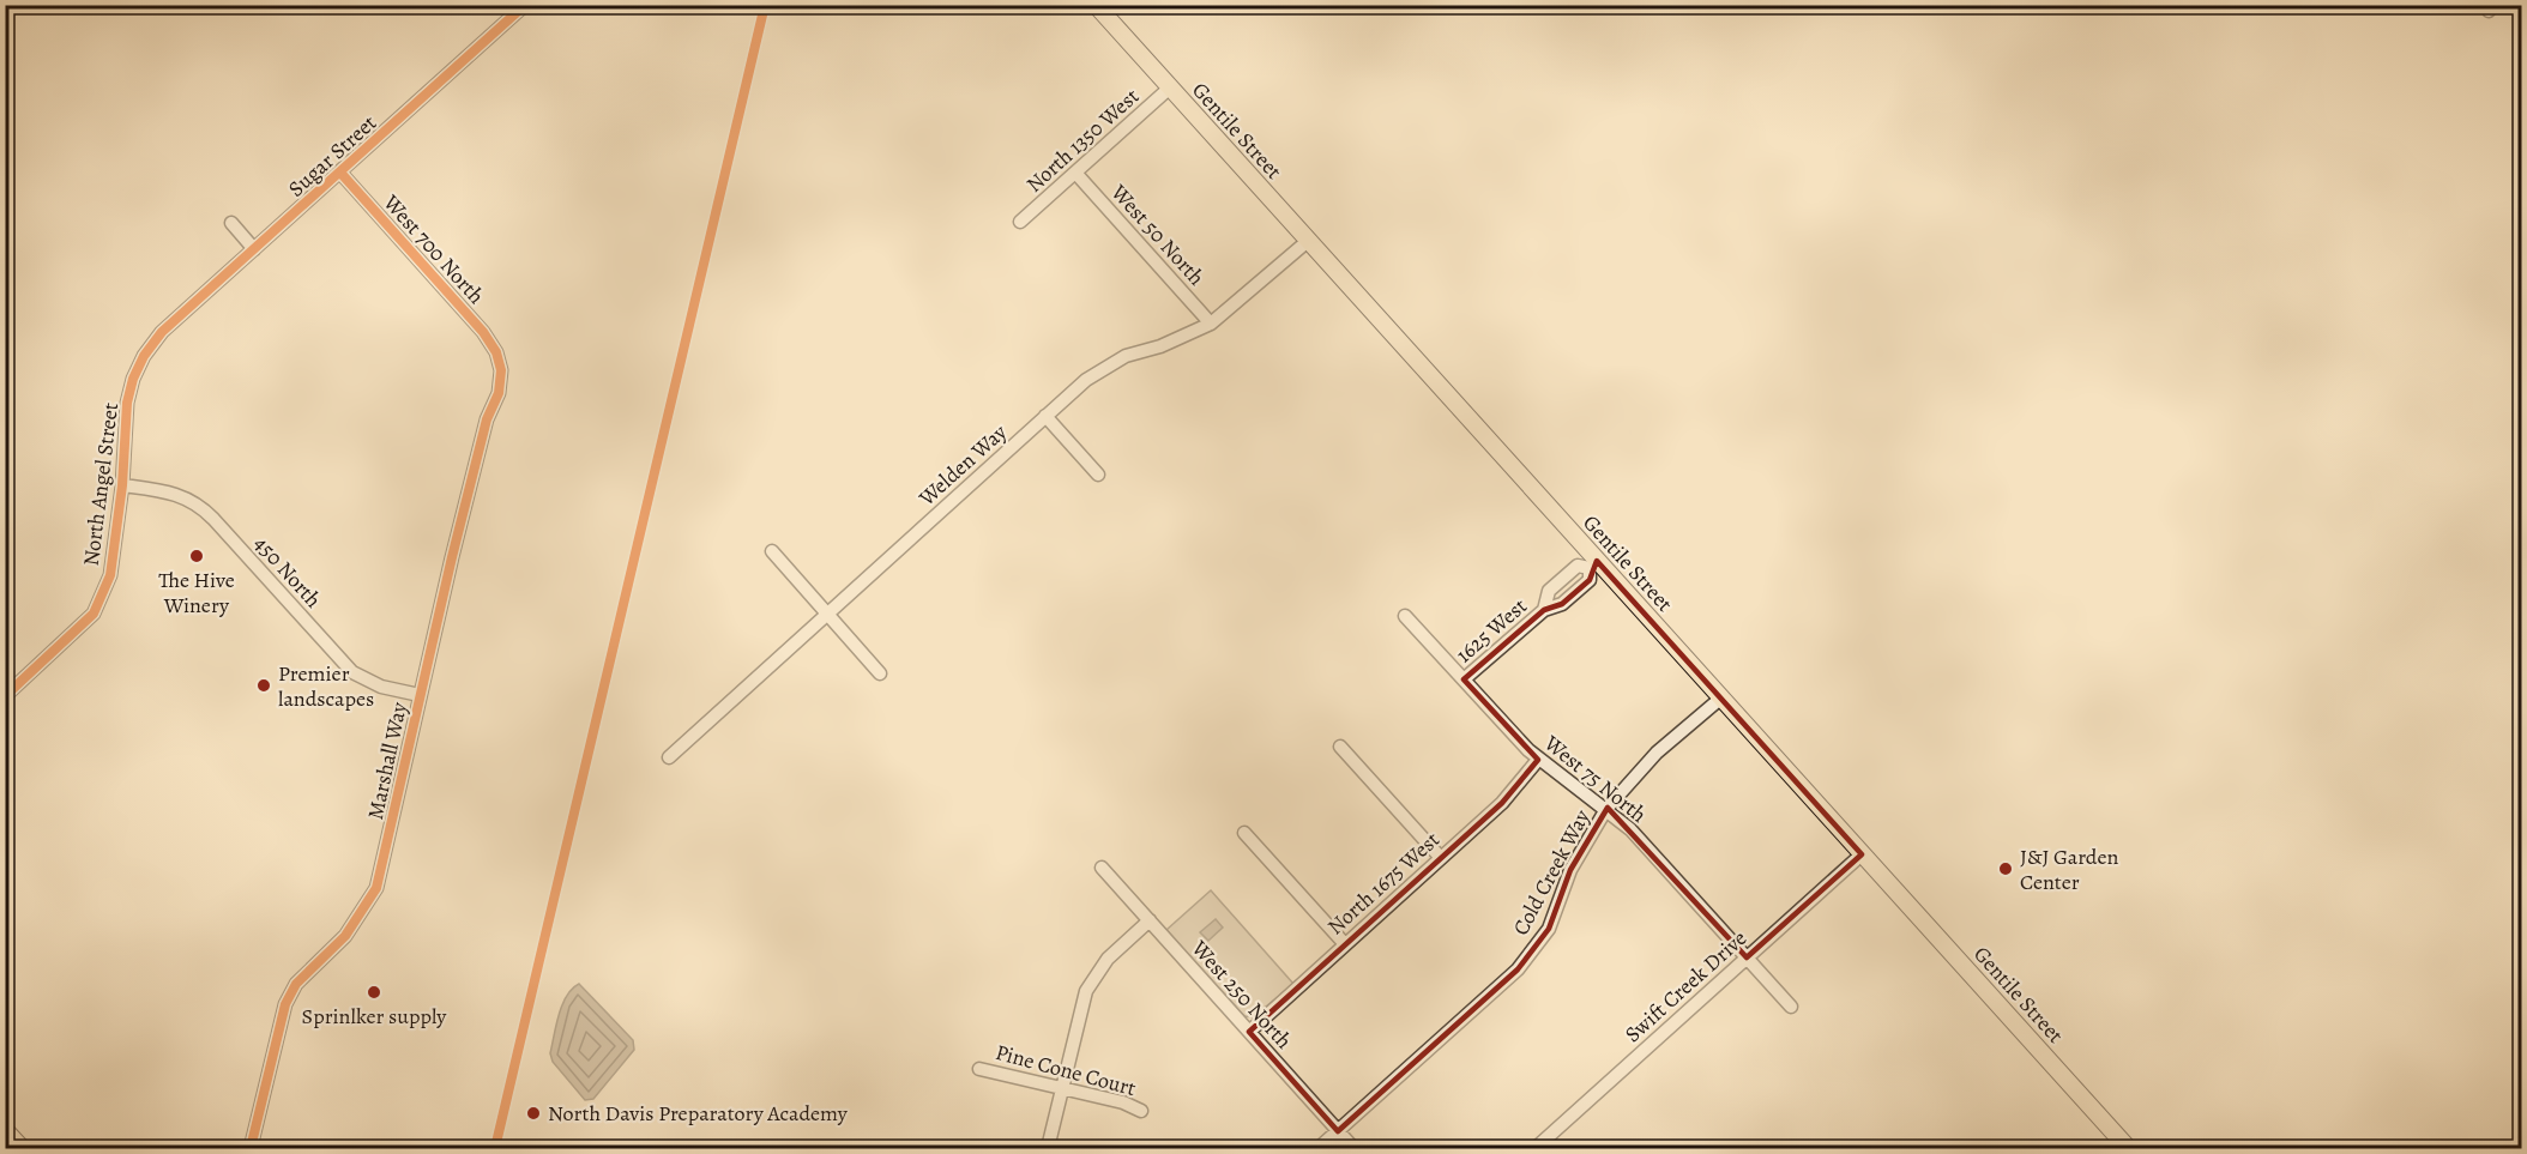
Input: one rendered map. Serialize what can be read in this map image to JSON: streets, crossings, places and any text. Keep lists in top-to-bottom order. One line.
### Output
{"streets":{"main road":["Gentile Street"],"street":["North 1350 West","Sugar Street","West 50 North","West 700 North","Welden Way","North Angel Street","450 North","1625 West","Marshall Way","West 75 North","Cold Creek Way","North 1675 West","Swift Creek Drive","West 250 North","Pine Cone Court"]},"crossings":[["Gentile Street","North 1350 West"],["Gentile Street","Welden Way"],["Gentile Street","1625 West"],["Gentile Street","Cold Creek Way"],["Gentile Street","Swift Creek Drive"],["North 1350 West","West 50 North"],["Sugar Street","West 700 North"],["Sugar Street","North Angel Street"],["West 50 North","Welden Way"],["West 700 North","Marshall Way"],["North Angel Street","450 North"],["450 North","Marshall Way"],["1625 West","West 75 North"],["West 75 North","Cold Creek Way"],["West 75 North","North 1675 West"],["West 75 North","Swift Creek Drive"],["Cold Creek Way","West 250 North"],["North 1675 West","West 250 North"]],"places":["The Hive Winery","Premier landscapes","J&J Garden Center","Sprinlker supply","North Davis Preparatory Academy"]}
